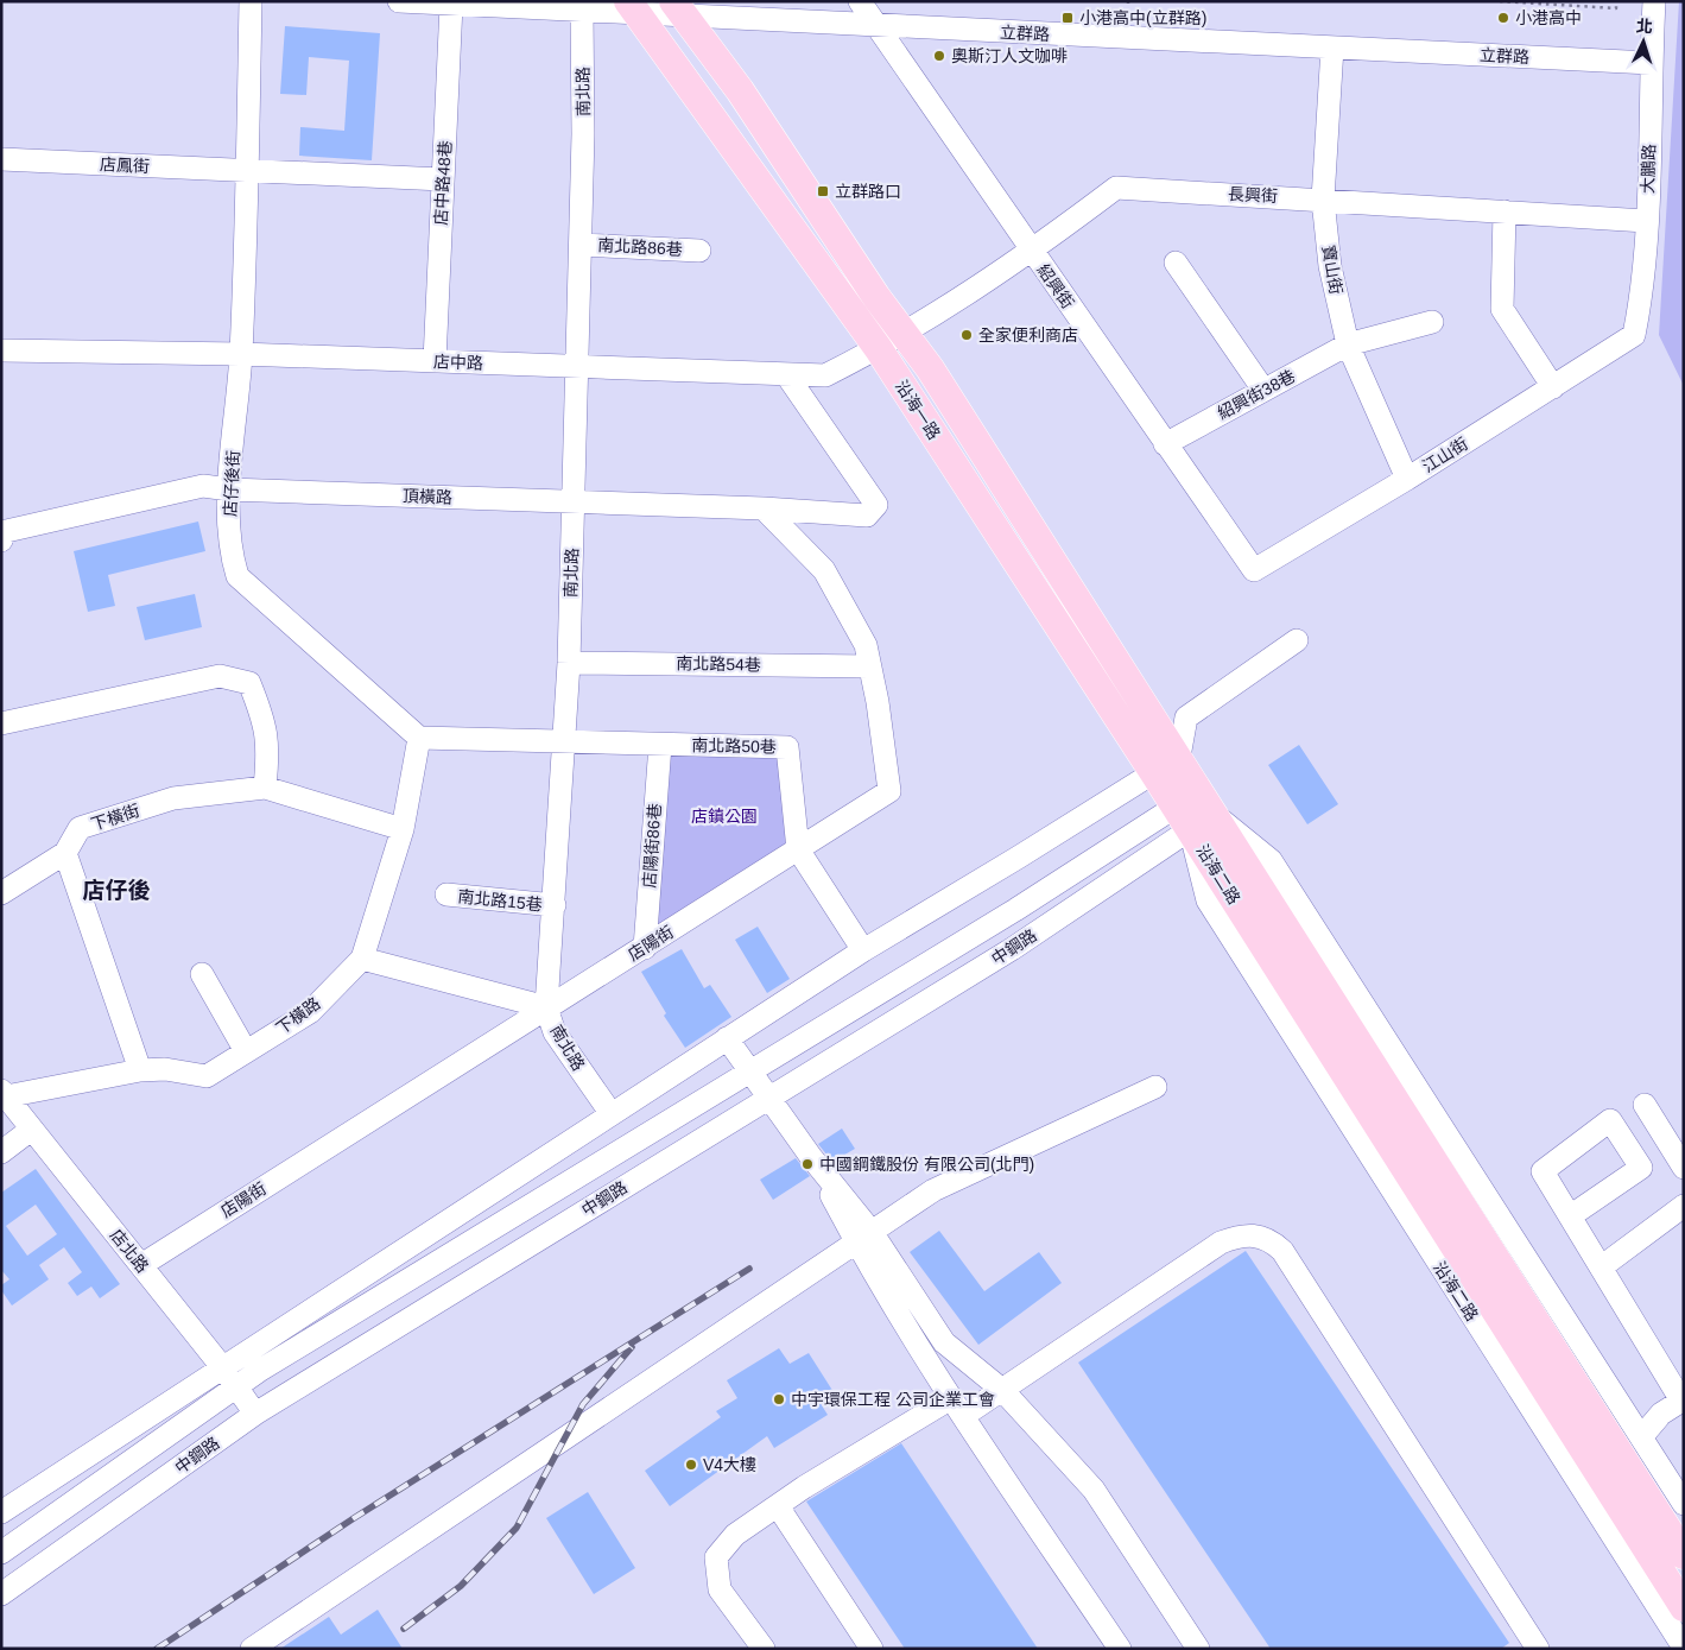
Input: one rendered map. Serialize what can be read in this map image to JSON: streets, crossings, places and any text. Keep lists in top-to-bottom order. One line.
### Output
{"streets":{"main road":["沿海一路","沿海二路"],"street":["立群路","南北路","店鳳街","大鵬路","店中路48巷","長興街","南北路86巷","寶山街","紹興街","店中路","紹興街38巷","江山街","店仔後街","頂橫路","南北路54巷","南北路50巷","下橫街","店陽街86巷","南北路15巷","店陽街","中鋼路","下橫路","店北路"]},"crossings":[["立群路","南北路"],["立群路","大鵬路"],["立群路","店中路48巷"],["立群路","寶山街"],["立群路","紹興街"],["立群路","沿海一路"],["南北路","南北路86巷"],["南北路","店中路"],["南北路","頂橫路"],["南北路","南北路54巷"],["南北路","南北路50巷"],["南北路","南北路15巷"],["南北路","店陽街"],["南北路","中鋼路"],["店鳳街","店中路48巷"],["店鳳街","店仔後街"],["大鵬路","長興街"],["大鵬路","江山街"],["店中路48巷","店中路"],["長興街","寶山街"],["長興街","紹興街"],["長興街","店中路"],["長興街","沿海一路"],["寶山街","紹興街38巷"],["寶山街","江山街"],["紹興街","紹興街38巷"],["紹興街","江山街"],["店中路","沿海一路"],["店中路","店仔後街"],["店中路","頂橫路"],["沿海一路","沿海二路"],["沿海一路","中鋼路"],["店仔後街","頂橫路"],["店仔後街","下橫路"],["頂橫路","店陽街"],["南北路54巷","店陽街"],["南北路50巷","店陽街86巷"],["南北路50巷","店陽街"],["南北路50巷","中鋼路"],["下橫街","下橫路"],["店陽街86巷","店陽街"],["沿海二路","中鋼路"],["店陽街","店北路"],["中鋼路","店北路"],["下橫路","店北路"]],"districts":["店仔後"],"parks":["店鎮公園"],"places":{"transit":["小港高中(立群路)","立群路口"],"other":["小港高中","奧斯汀人文咖啡","全家便利商店","中國鋼鐵股份 有限公司(北門)","中宇環保工程 公司企業工會","V4大樓"]},"north":"top"}
